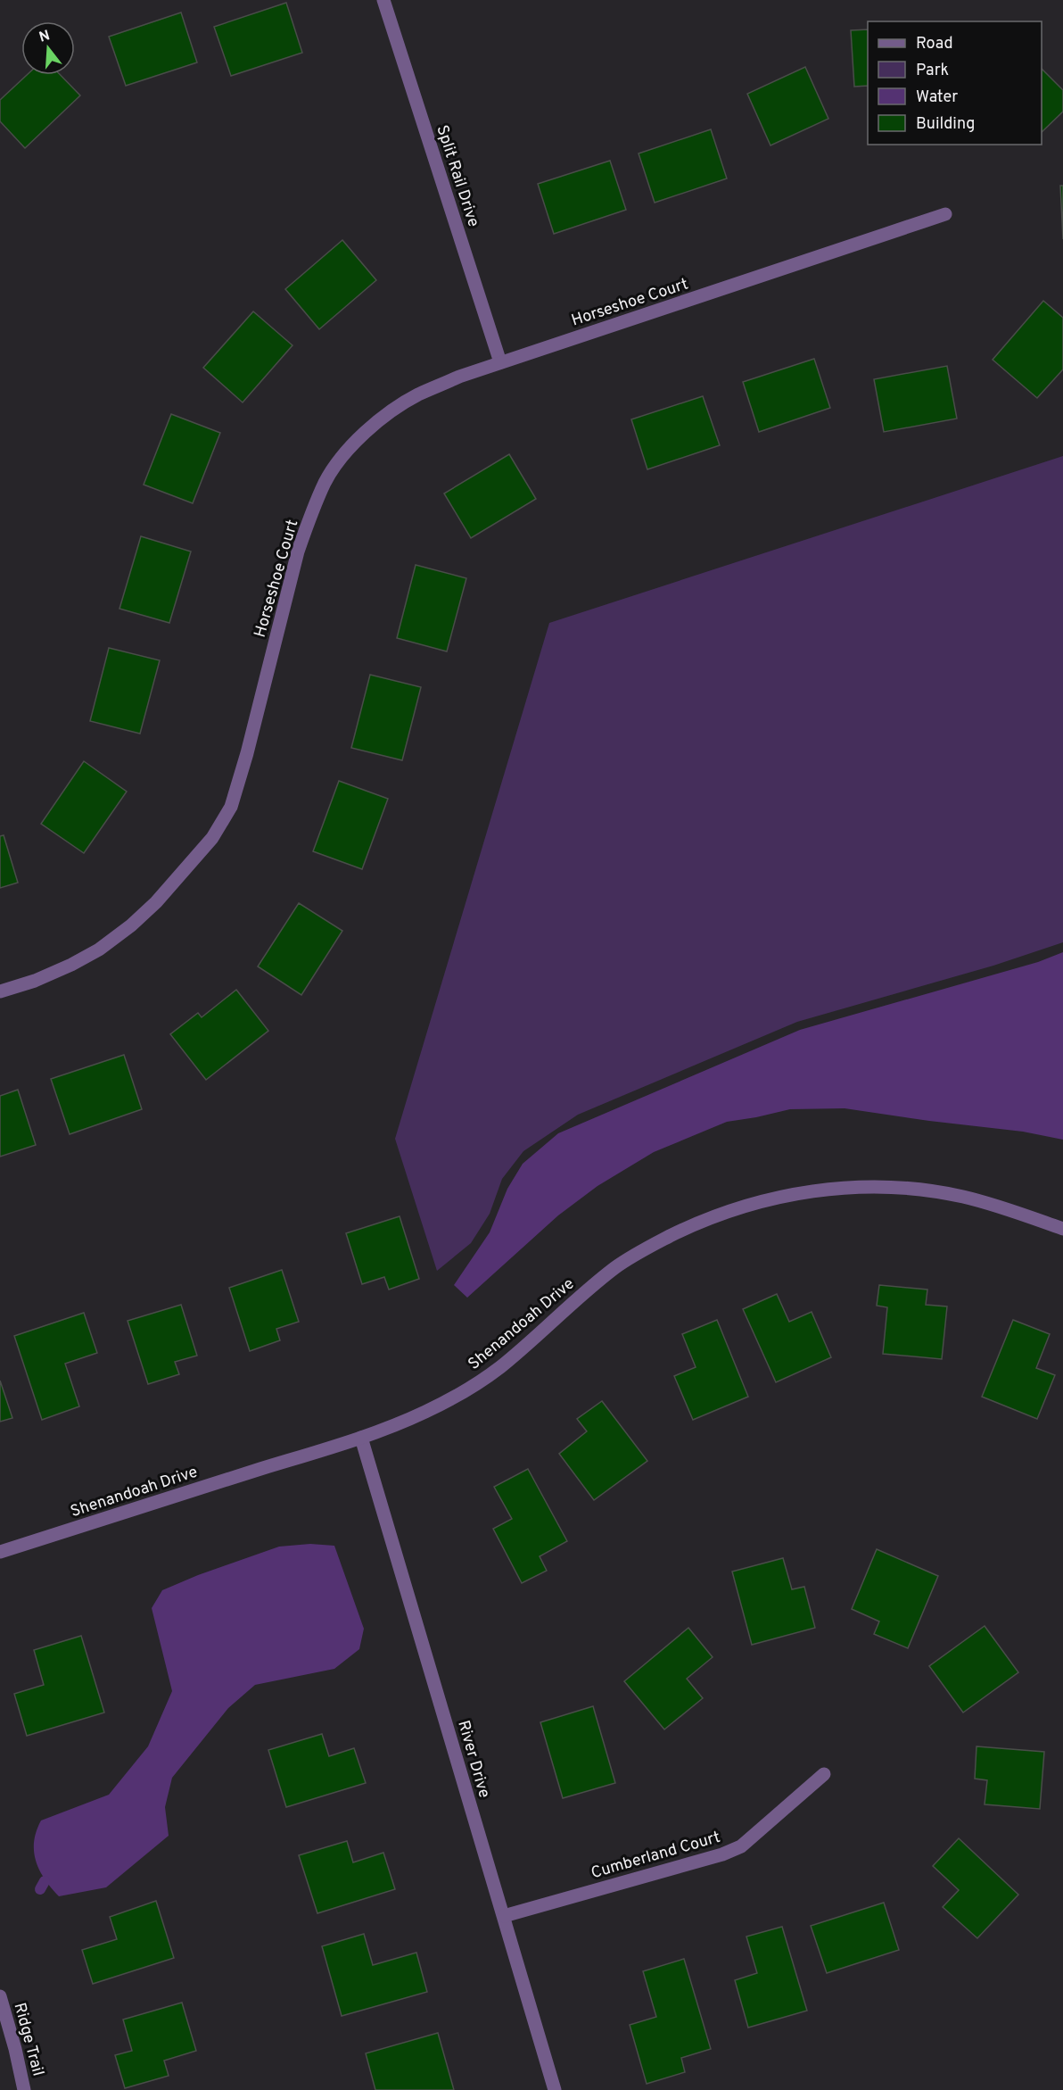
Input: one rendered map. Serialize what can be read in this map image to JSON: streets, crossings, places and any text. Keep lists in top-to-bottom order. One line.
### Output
{"streets":{"street":["Split Rail Drive","Horseshoe Court","Shenandoah Drive","River Drive","Cumberland Court","Ridge Trail"]},"crossings":[["Split Rail Drive","Horseshoe Court"],["Shenandoah Drive","River Drive"],["River Drive","Cumberland Court"]],"legend":["Road","Park","Water","Building"],"north":"top"}
